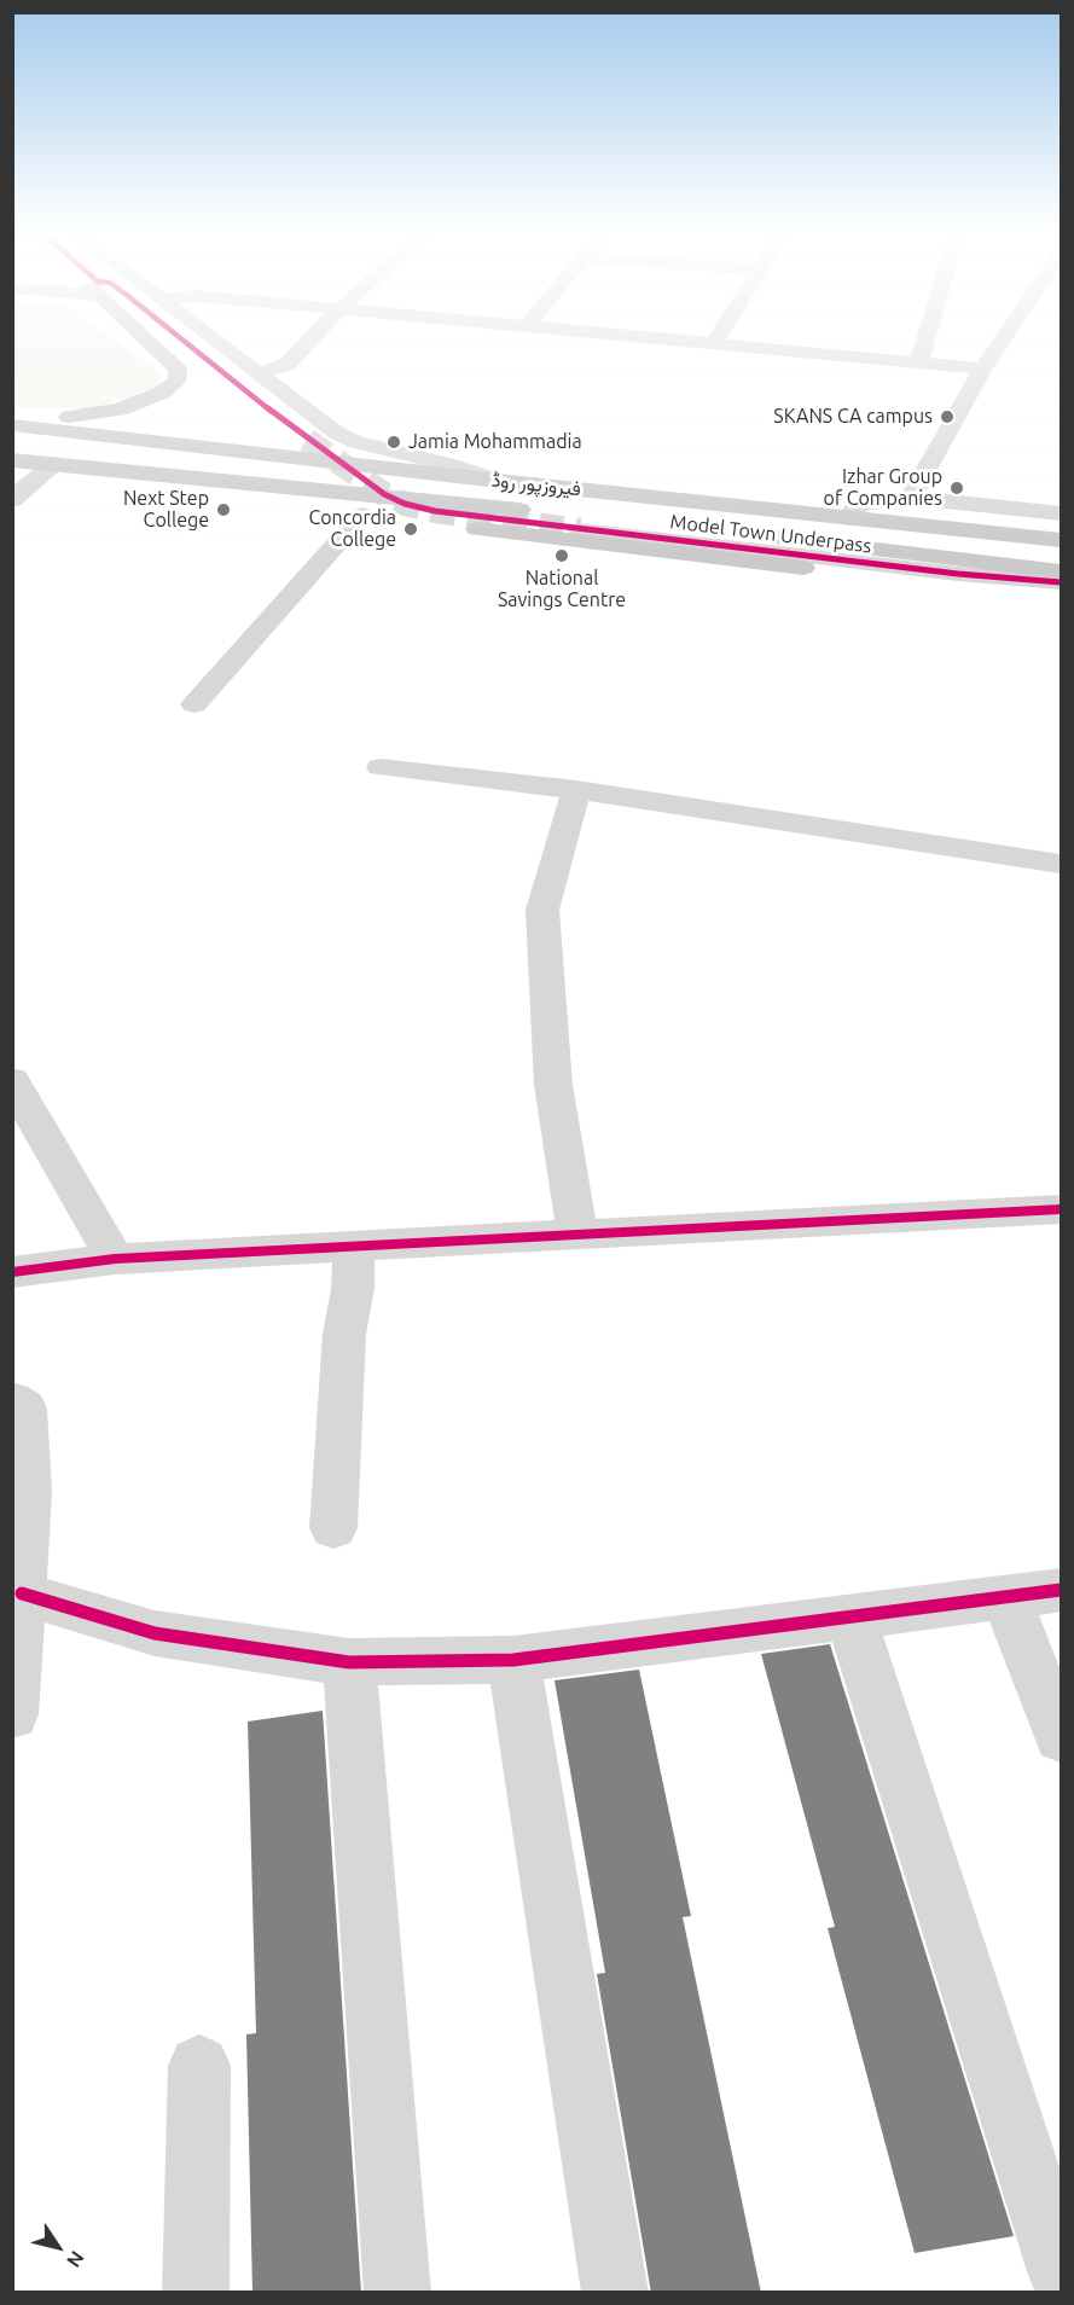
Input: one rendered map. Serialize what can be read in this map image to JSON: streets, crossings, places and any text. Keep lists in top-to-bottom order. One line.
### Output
{"streets":{"main road":["فیروزپور روڈ"],"street":["Model Town Underpass"]},"places":["SKANS CA campus","Jamia Mohammadia","Izhar Group of Companies","Next Step College","Concordia College","National Savings Centre"],"north":"bottom right"}
